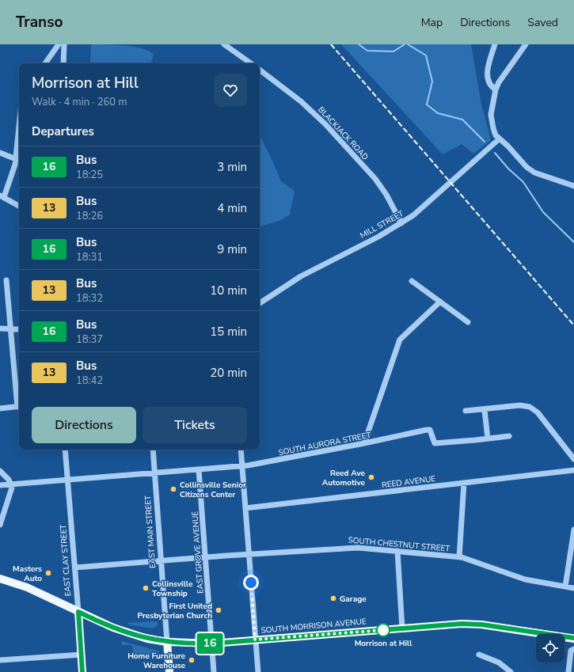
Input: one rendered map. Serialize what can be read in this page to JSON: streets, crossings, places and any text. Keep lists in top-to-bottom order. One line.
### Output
{"streets":{"main road":["EAST MAIN STREET","EAST CLAY STREET","SOUTH MORRISON AVENUE"],"street":["BLACKJACK ROAD","MILL STREET","SOUTH AURORA STREET","REED AVENUE","SOUTH CHESTNUT STREET","EAST GROVE AVENUE"]},"crossings":[["BLACKJACK ROAD","MILL STREET"],["SOUTH AURORA STREET","EAST MAIN STREET"],["SOUTH AURORA STREET","EAST GROVE AVENUE"],["SOUTH AURORA STREET","EAST CLAY STREET"],["EAST MAIN STREET","SOUTH CHESTNUT STREET"],["EAST MAIN STREET","SOUTH MORRISON AVENUE"],["SOUTH CHESTNUT STREET","EAST GROVE AVENUE"],["SOUTH CHESTNUT STREET","EAST CLAY STREET"],["EAST GROVE AVENUE","SOUTH MORRISON AVENUE"],["EAST CLAY STREET","SOUTH MORRISON AVENUE"]],"places":["Reed Ave Automotive","Collinsville Senior Citizens Center","Masters Auto","Collinsville Township","Garage","First United Presbyterian Church","Morrison at Hill","Home Furniture Warehouse"],"lines":["bus line 16"],"page":{"header":"Transo","nav":["Map","Directions","Saved"],"on_map":"16","heading":[["Morrison at Hill","Walk · 4 min · 260 m"],"Departures"],"list":[{"mark":"16","name":"Bus","note":"18:25","value":"3 min"},{"mark":"13","name":"Bus","note":"18:26","value":"4 min"},{"mark":"16","name":"Bus","note":"18:31","value":"9 min"},{"mark":"13","name":"Bus","note":"18:32","value":"10 min"},{"mark":"16","name":"Bus","note":"18:37","value":"15 min"},{"mark":"13","name":"Bus","note":"18:42","value":"20 min"}],"buttons":["Directions","Tickets"]}}
